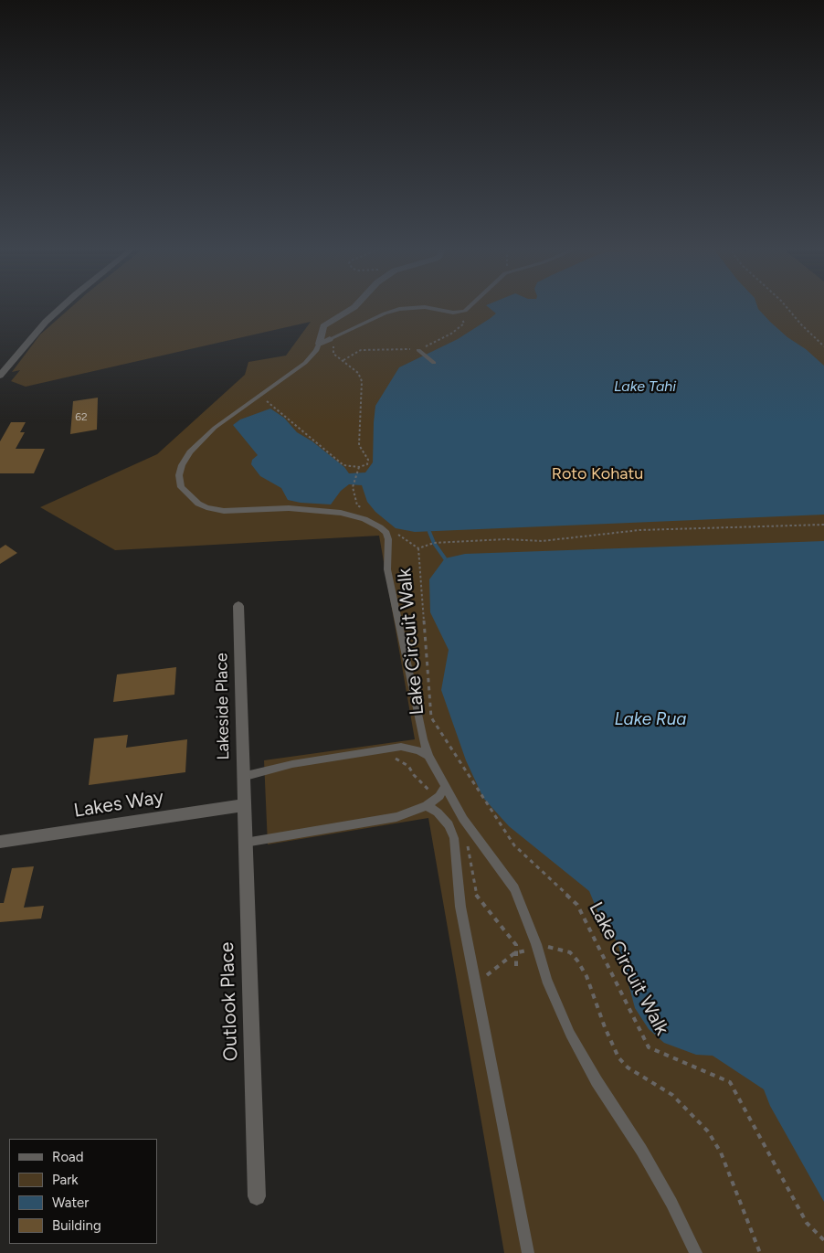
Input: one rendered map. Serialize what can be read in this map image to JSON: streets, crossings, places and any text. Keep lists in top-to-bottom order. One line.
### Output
{"streets":{"street":["Lakeside Place","Lakes Way","Outlook Place"],"path":["Lake Circuit Walk"]},"crossings":[["Lakeside Place","Lakes Way"],["Lakeside Place","Outlook Place"],["Lakes Way","Outlook Place"]],"water":["Lake Tahi","Lake Rua"],"parks":["Roto Kohatu"],"house_numbers":["62"],"legend":["Road","Park","Water","Building"]}
